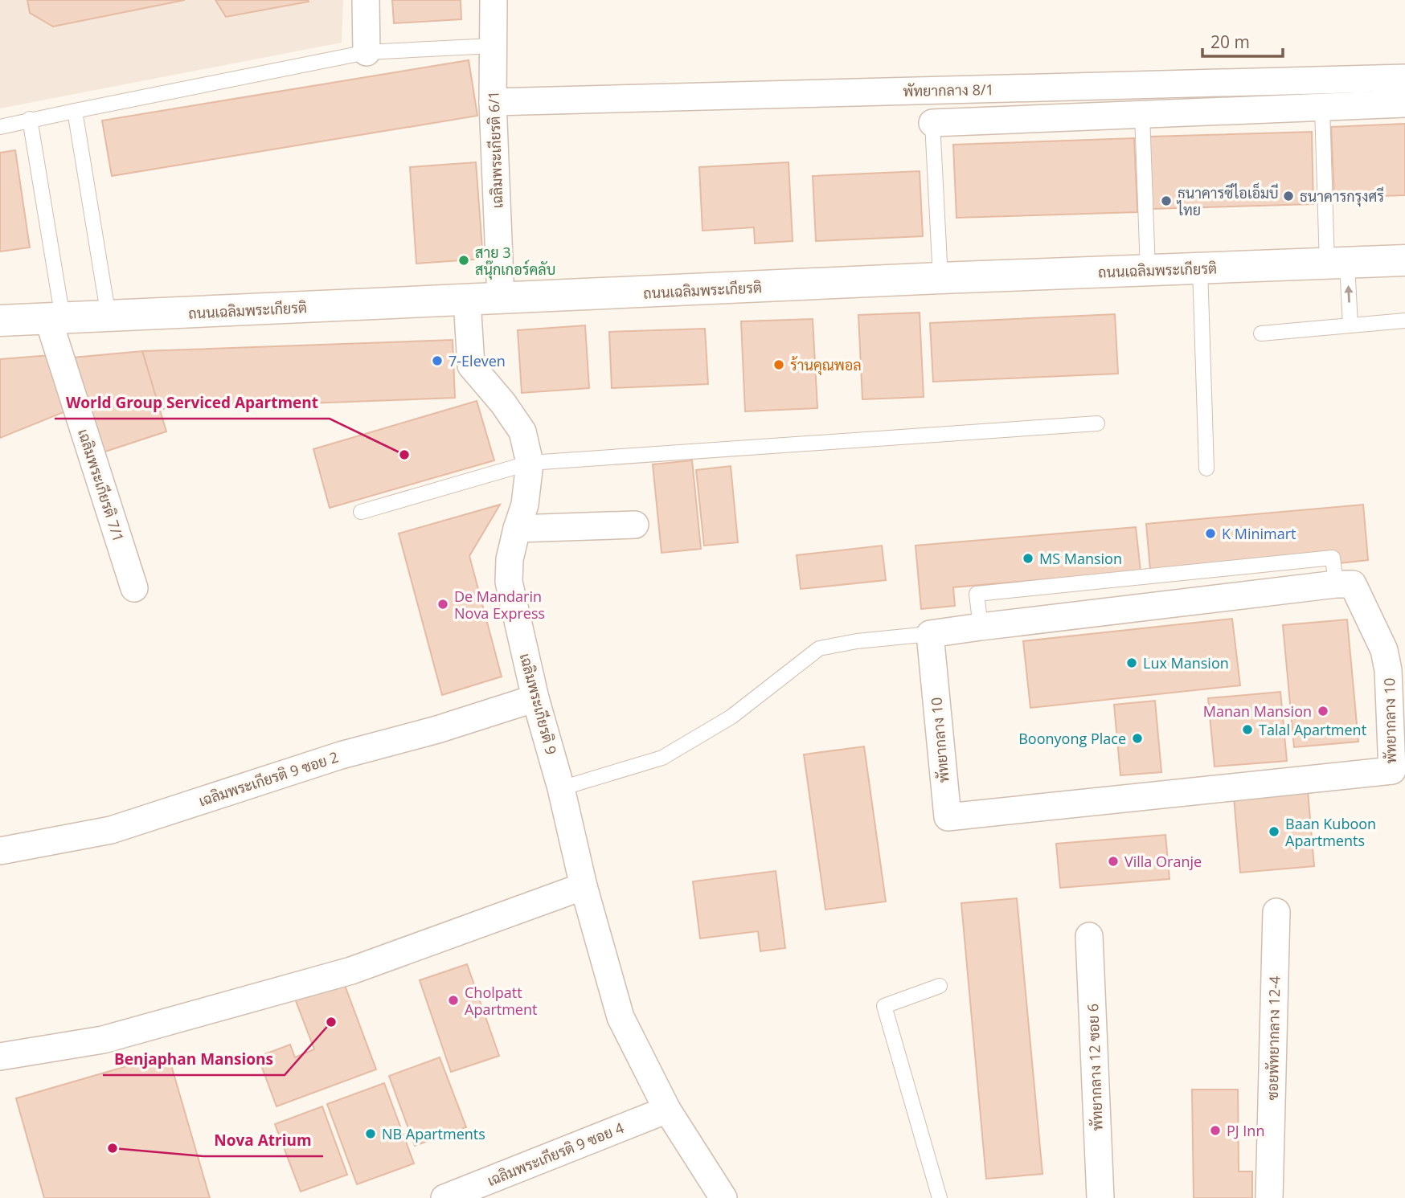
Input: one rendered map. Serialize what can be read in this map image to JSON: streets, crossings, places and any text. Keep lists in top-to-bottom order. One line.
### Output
{"streets":{"main road":["ถนนเฉลิมพระเกียรติ"],"street":["พัทยากลาง 8/1","เฉลิมพระเกียรติ 6/1","เฉลิมพระเกียรติ 7/1","เฉลิมพระเกียรติ 9","พัทยากลาง 10","เฉลิมพระเกียรติ 9 ซอย 2","ซอยพัทยากลาง 12-4","พัทยากลาง 12 ซอย 6","เฉลิมพระเกียรติ 9 ซอย 4"]},"crossings":[["พัทยากลาง 8/1","เฉลิมพระเกียรติ 6/1"],["เฉลิมพระเกียรติ 6/1","ถนนเฉลิมพระเกียรติ"],["ถนนเฉลิมพระเกียรติ","เฉลิมพระเกียรติ 7/1"],["ถนนเฉลิมพระเกียรติ","เฉลิมพระเกียรติ 9"],["เฉลิมพระเกียรติ 9","เฉลิมพระเกียรติ 9 ซอย 2"],["เฉลิมพระเกียรติ 9","เฉลิมพระเกียรติ 9 ซอย 4"]],"places":["ธนาคารกรุงศรี","ธนาคารซีไอเอ็มบี ไทย","สาย 3 สนุ๊กเกอร์คลับ","7-Eleven","ร้านคุณพอล","World Group Serviced Apartment","K Minimart","MS Mansion","De Mandarin Nova Express","Lux Mansion","Manan Mansion","Talal Apartment","Boonyong Place","Baan Kuboon Apartments","Villa Oranje","Cholpatt Apartment","Benjaphan Mansions","PJ Inn","NB Apartments","Nova Atrium"],"scale_bar":"20 m"}
